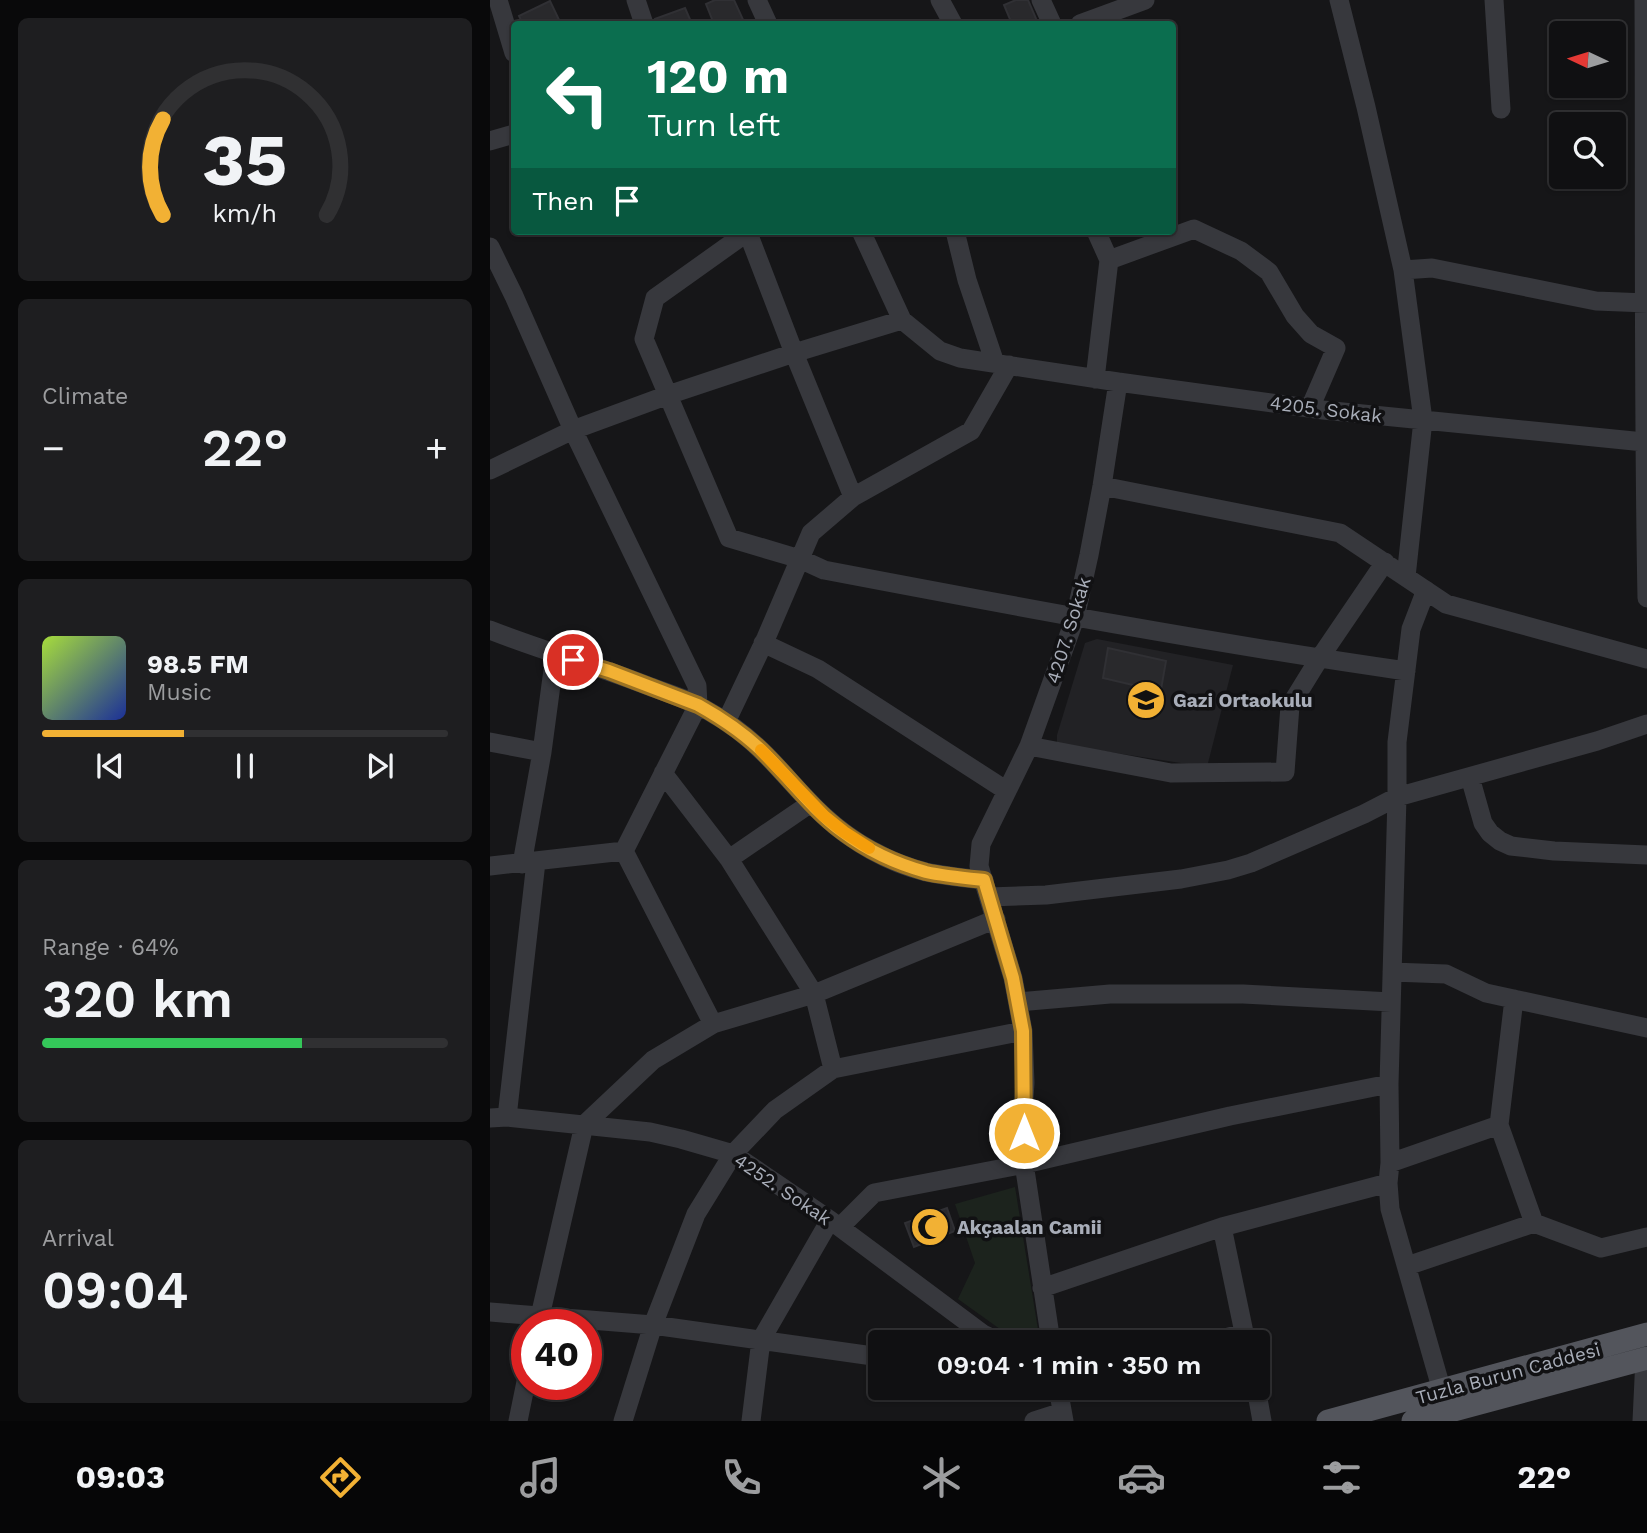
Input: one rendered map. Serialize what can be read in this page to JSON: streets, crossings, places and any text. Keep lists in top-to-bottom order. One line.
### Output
{"streets":{"main road":["Tuzla Burun Caddesi"],"street":["4205. Sokak","4207. Sokak","4252. Sokak"]},"crossings":[["4205. Sokak","4207. Sokak"]],"places":{"school or university":["Gazi Ortaokulu"],"mosque":["Akçaalan Camii"]},"north":"left","page":{"turn":["120 m","Turn left"],"then":"Then","tile":["Climate",["Range · 64%","320 km"],["Arrival","09:04"]],"heat":["−","22°","+"],"song":["98.5 FM","Music"],"limit":"40","trip":"09:04 · 1 min · 350 m","tabs":["09:03","22°"],"gauge":["35","km/h"]}}
